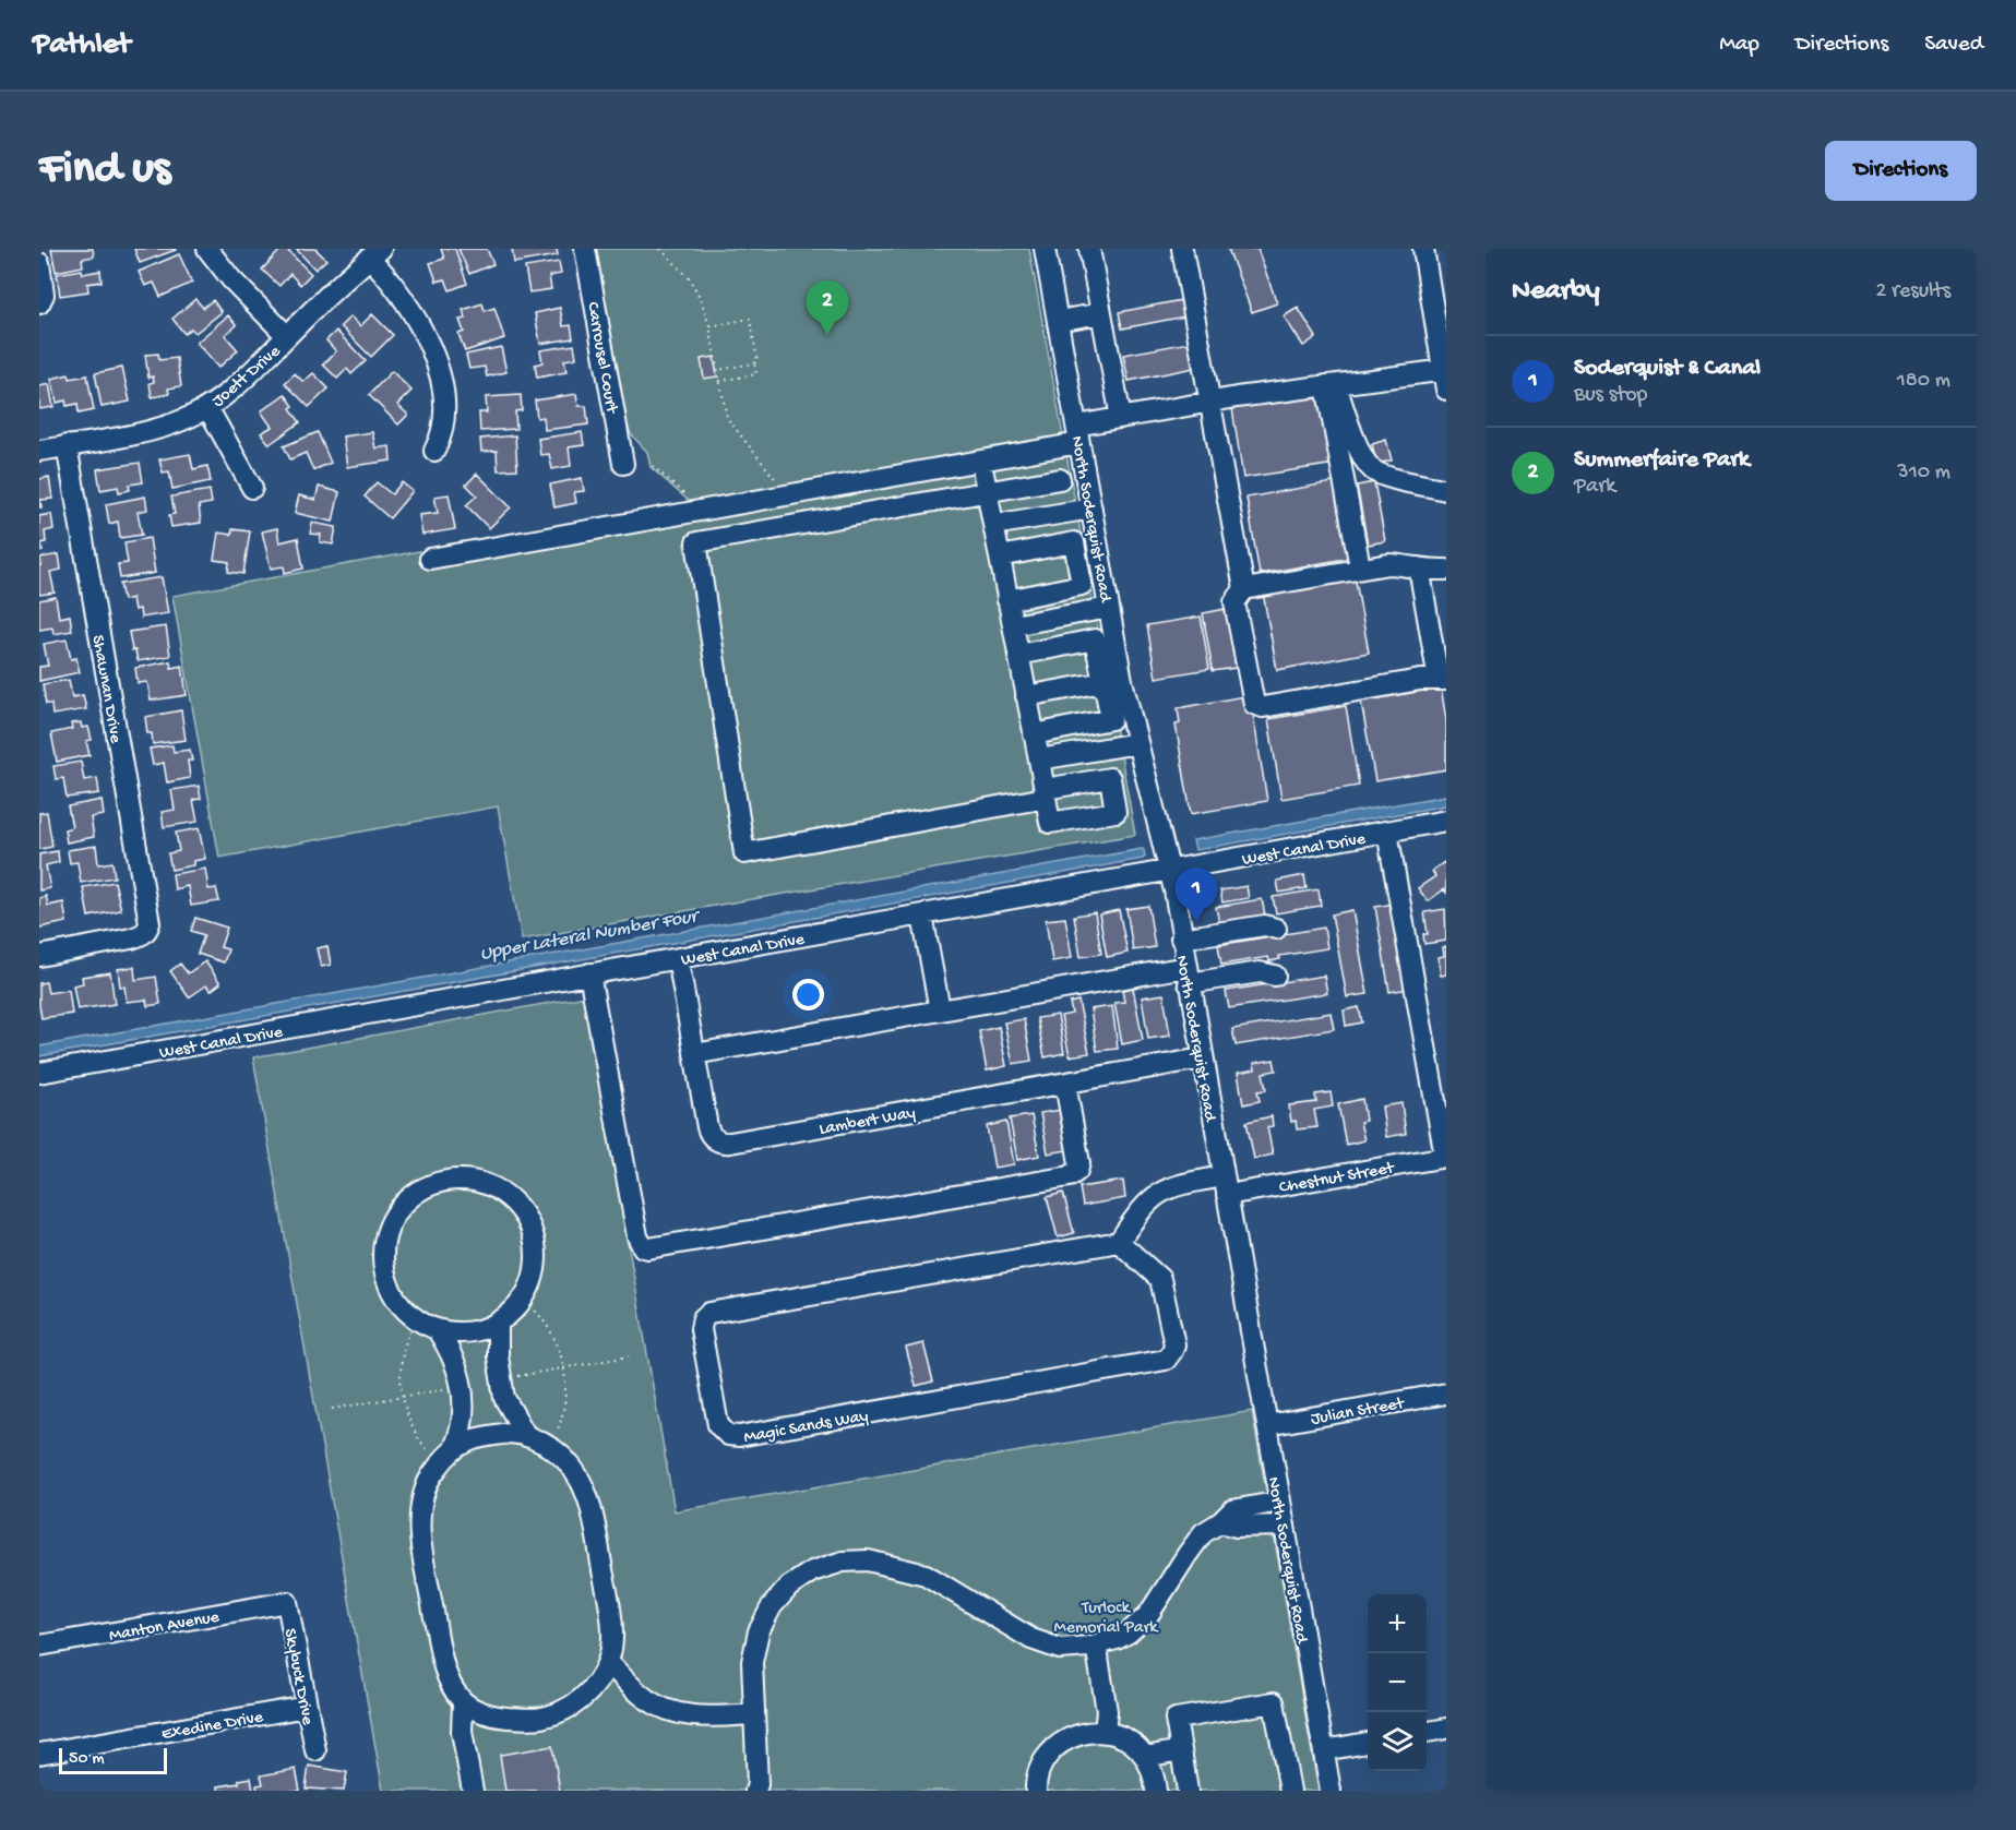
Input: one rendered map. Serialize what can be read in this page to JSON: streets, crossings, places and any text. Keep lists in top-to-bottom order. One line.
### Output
{"streets":{"street":["Carrousel Court","Joett Drive","North Soderquist Road","Shawnan Drive","West Canal Drive","Lambert Way","Chestnut Street","Julian Street","Magic Sands Way","Manton Avenue","Skybuck Drive","Exedine Drive"]},"crossings":[["Joett Drive","Shawnan Drive"],["North Soderquist Road","West Canal Drive"],["North Soderquist Road","Lambert Way"],["North Soderquist Road","Chestnut Street"],["North Soderquist Road","Julian Street"],["West Canal Drive","Lambert Way"],["Manton Avenue","Skybuck Drive"],["Skybuck Drive","Exedine Drive"]],"water":["Upper Lateral Number Four"],"parks":["Turlock Memorial Park"],"scale_bar":"50 m","page":{"header":"Pathlet","nav":["Map","Directions","Saved"],"buttons":"Directions","title":"Find us","heading":["Nearby","2 results"],"pins":["2","1"],"list":[{"mark":"1","name":"Soderquist & Canal","note":"Bus stop","value":"180 m"},{"mark":"2","name":"Summerfaire Park","note":"Park","value":"310 m"}],"map_buttons":["+","−"],"scale":"50 m"}}
